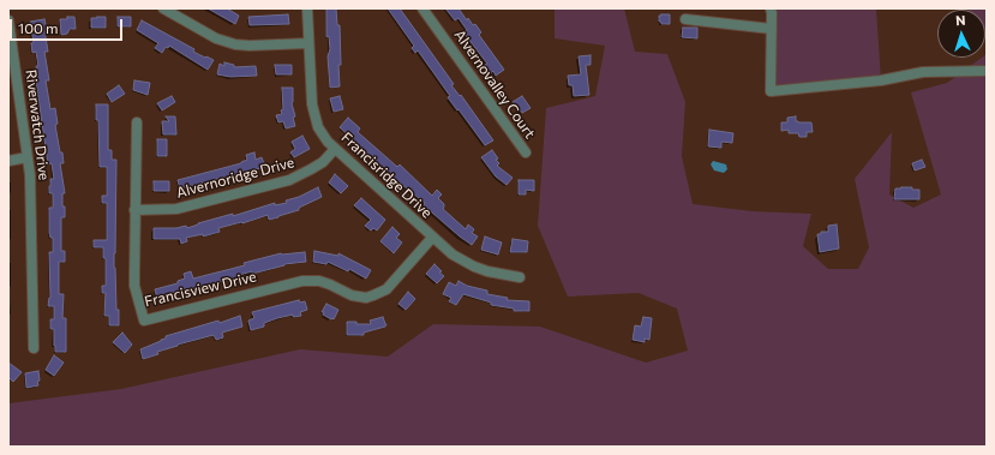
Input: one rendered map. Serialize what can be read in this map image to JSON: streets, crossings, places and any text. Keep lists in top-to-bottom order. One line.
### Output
{"streets":{"street":["Alvernovalley Court","Riverwatch Drive","Francisridge Drive","Alvernoridge Drive","Francisview Drive"]},"crossings":[["Francisridge Drive","Alvernoridge Drive"],["Francisridge Drive","Francisview Drive"],["Alvernoridge Drive","Francisview Drive"]],"scale_bar":"100 m","north":"top"}
